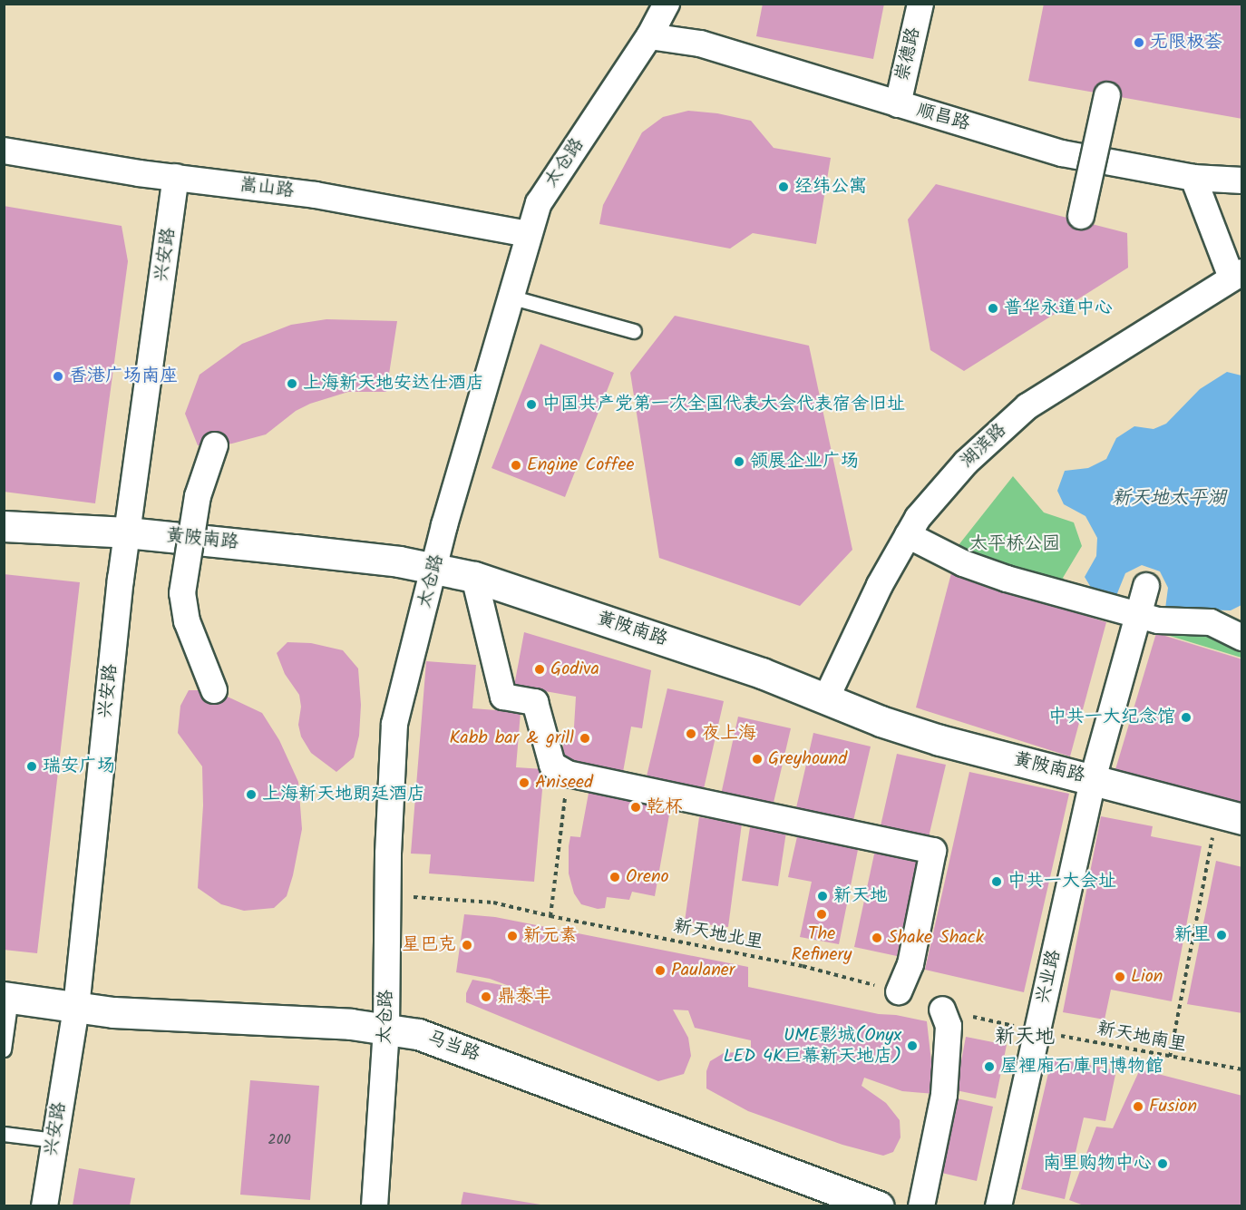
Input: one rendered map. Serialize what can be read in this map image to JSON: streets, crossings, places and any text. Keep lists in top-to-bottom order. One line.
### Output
{"streets":{"street":["崇德路","顺昌路","太仓路","嵩山路","兴安路","湖滨路","黄陂南路","兴业路","马当路"],"path":["新天地北里","新天地南里"]},"crossings":[["崇德路","顺昌路"],["顺昌路","太仓路"],["顺昌路","湖滨路"],["太仓路","嵩山路"],["太仓路","黄陂南路"],["太仓路","新天地北里"],["太仓路","马当路"],["嵩山路","兴安路"],["兴安路","黄陂南路"],["兴安路","马当路"],["湖滨路","黄陂南路"],["黄陂南路","兴业路"],["兴业路","新天地南里"]],"districts":["新天地"],"water":["新天地太平湖"],"parks":["太平桥公园"],"places":["无限极荟","经纬公寓","普华永道中心","香港广场南座","上海新天地安达仕酒店","中国共产党第一次全国代表大会代表宿舍旧址","领展企业广场","Engine Coffee","Godiva","中共一大纪念馆","夜上海","Kabb bar & grill","Greyhound","瑞安广场","Aniseed","上海新天地朗廷酒店","乾杯","Oreno","中共一大会址","新天地","The Refinery","新里","新元素","Shake Shack","星巴克","Paulaner","Lion","鼎泰丰","UME影城(Onyx LED 4K巨幕新天地店)","屋裡廂石庫門博物館","Fusion","南里购物中心"],"house_numbers":["200"]}
